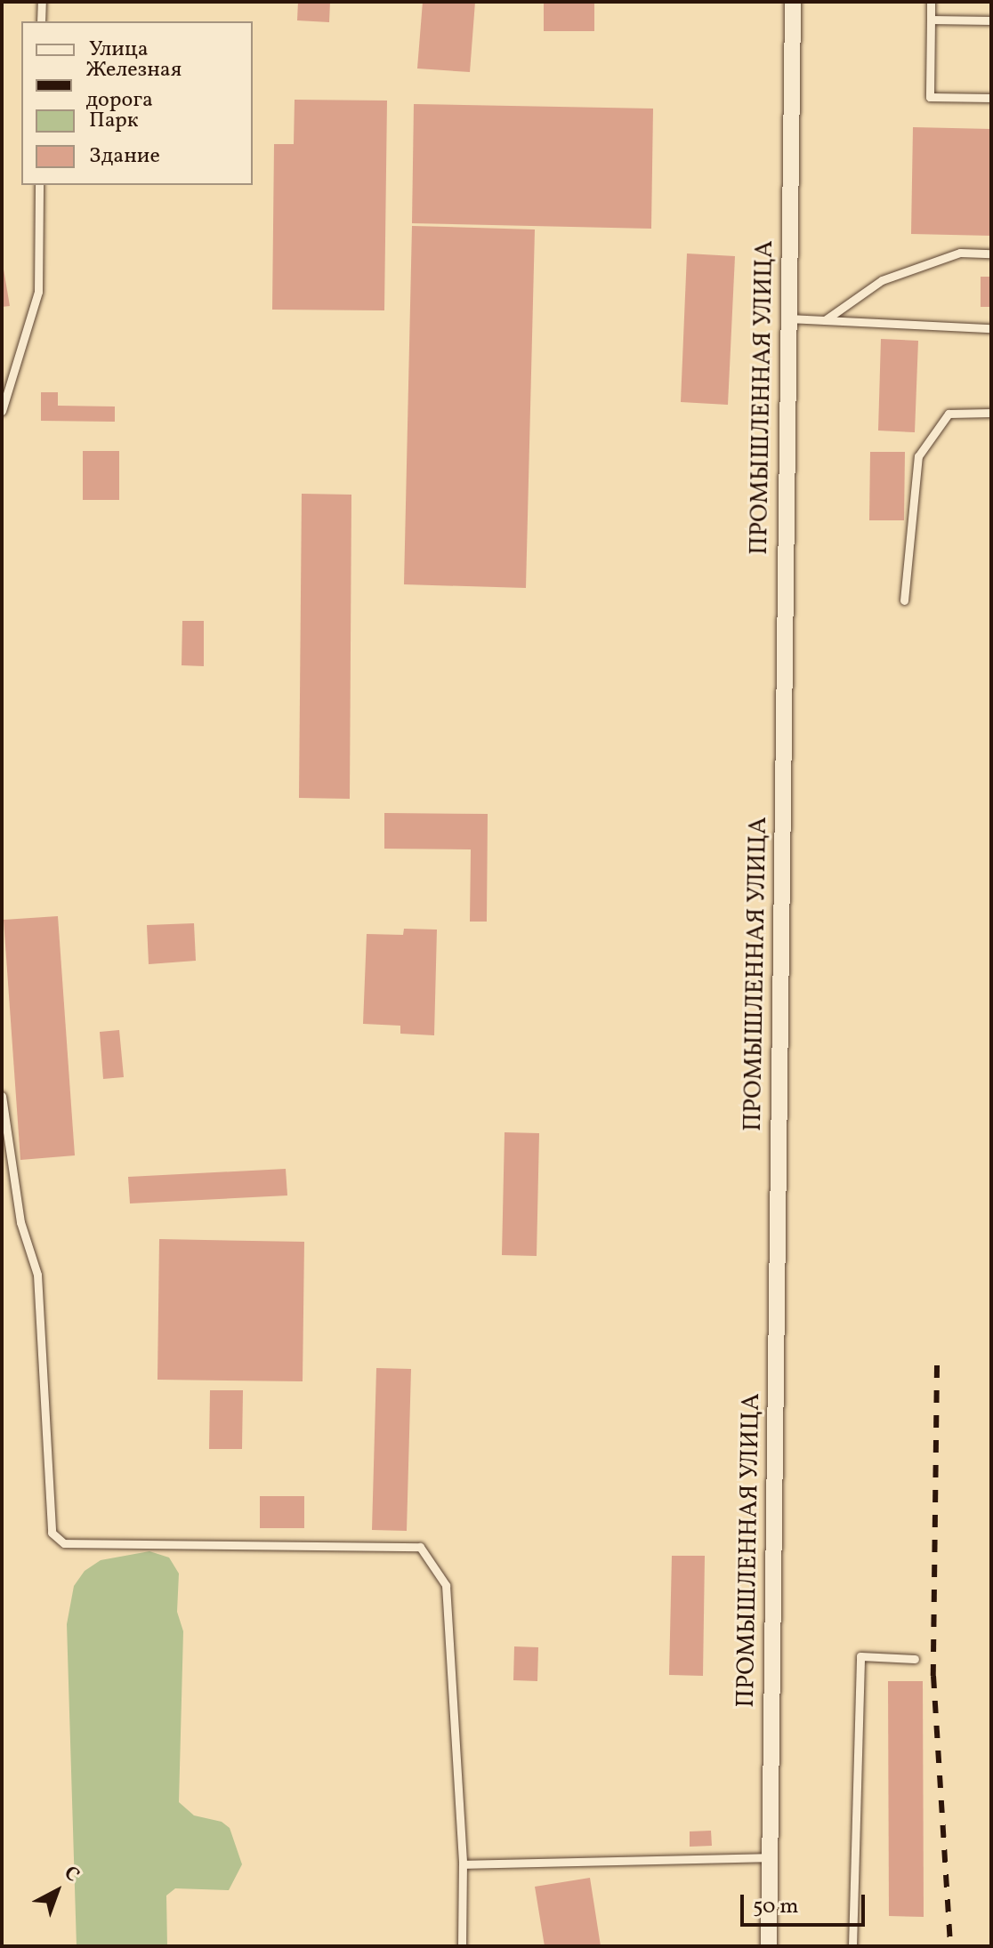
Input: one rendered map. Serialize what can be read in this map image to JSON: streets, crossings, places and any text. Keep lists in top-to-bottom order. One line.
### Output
{"streets":{"street":["ПРОМЫШЛЕННАЯ УЛИЦА"]},"legend":["Улица","Железная дорога","Парк","Здание"],"scale_bar":"50 m","north":"top right"}
